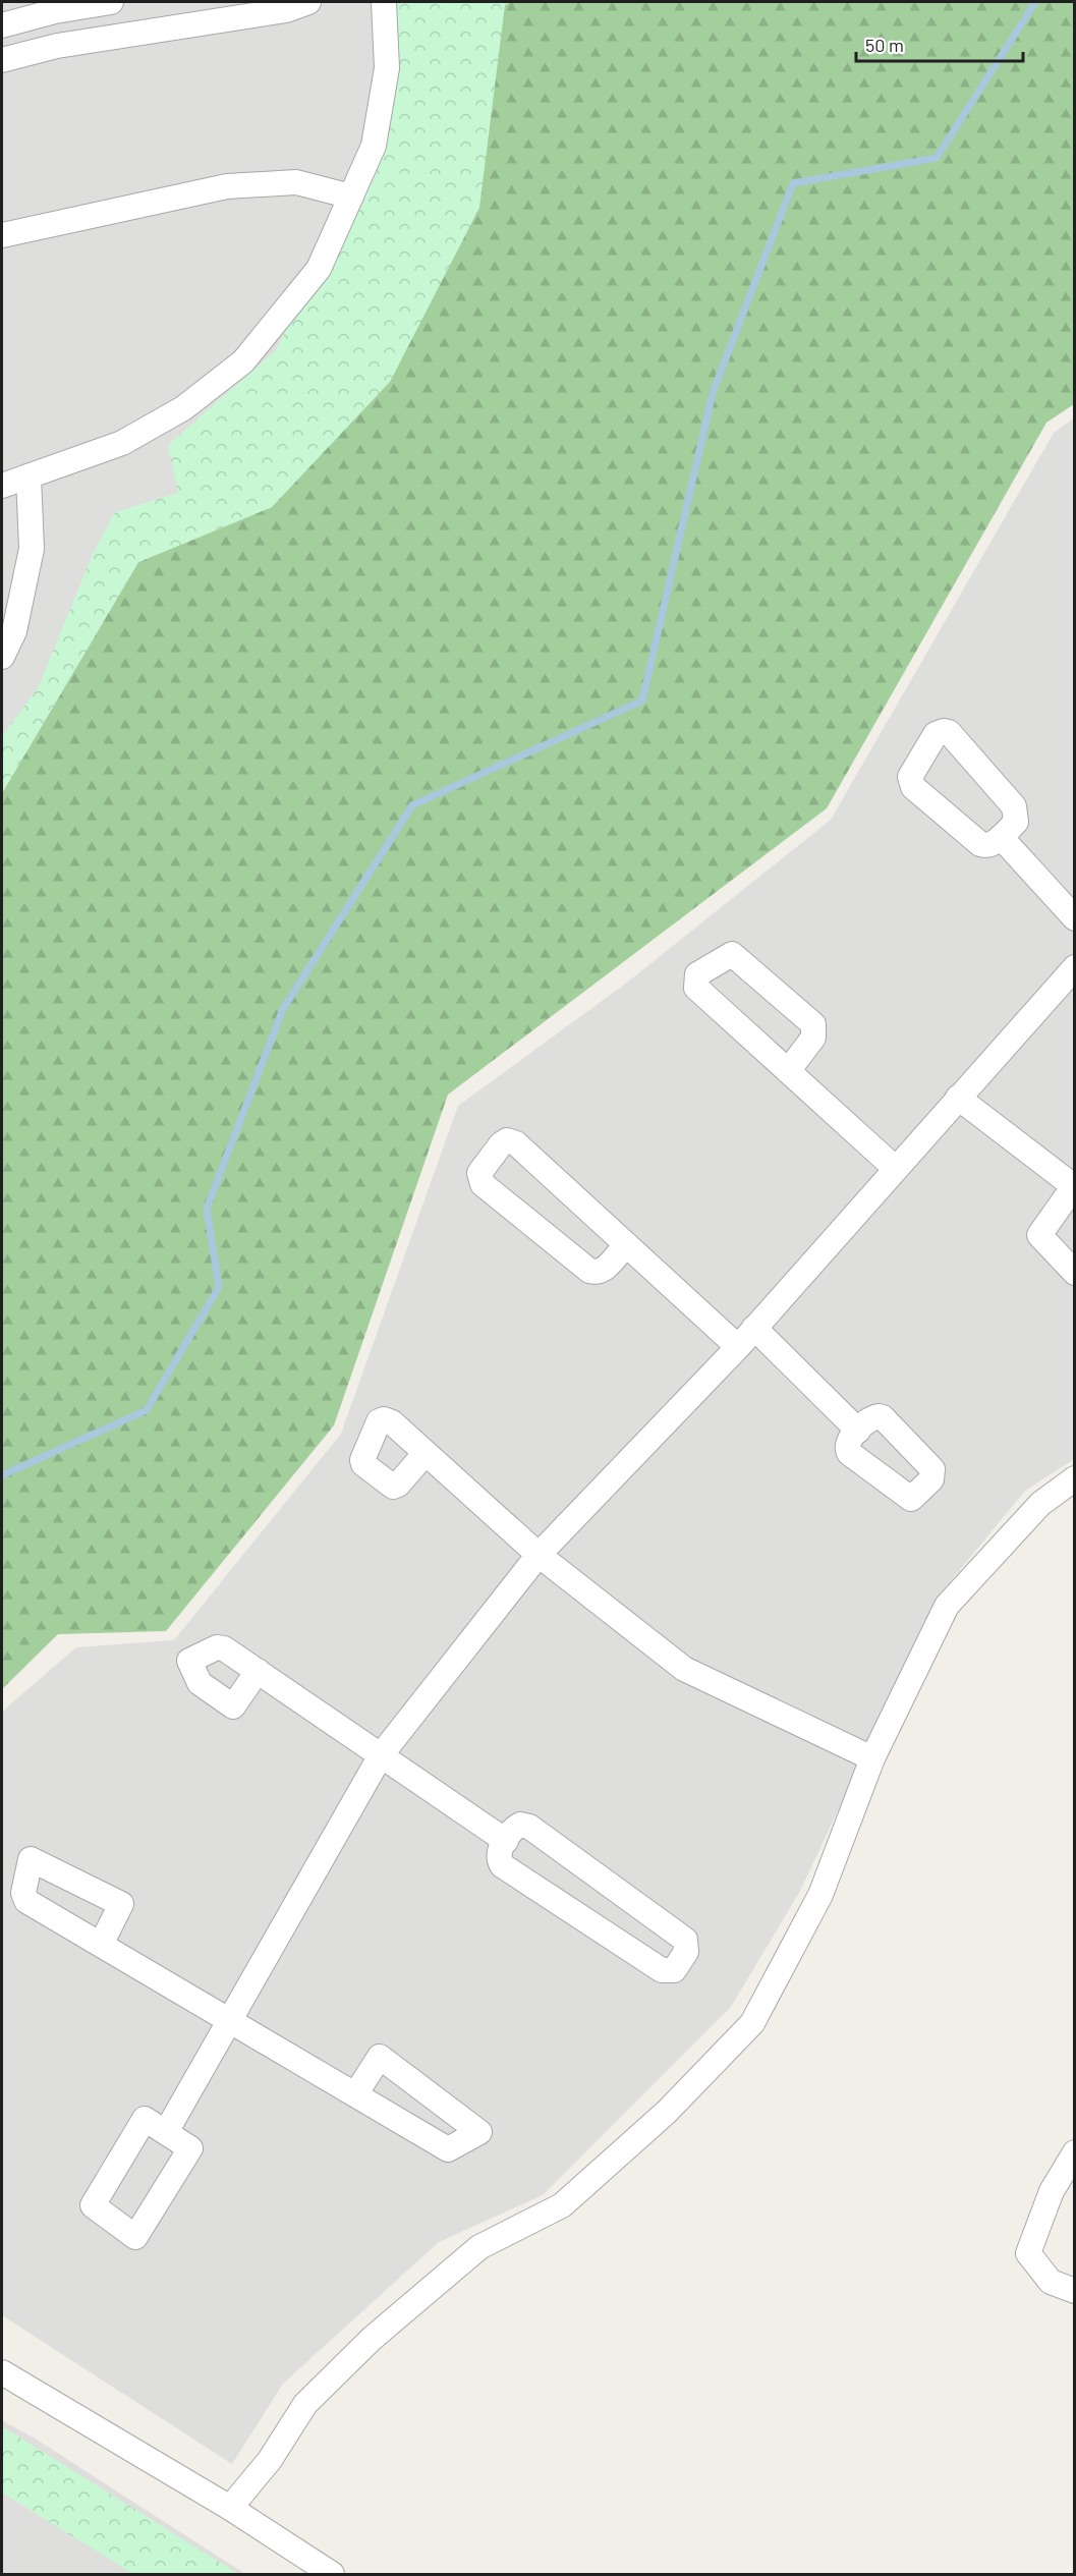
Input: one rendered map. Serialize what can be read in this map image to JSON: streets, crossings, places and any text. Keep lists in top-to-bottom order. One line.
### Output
{"scale_bar":"50 m"}
